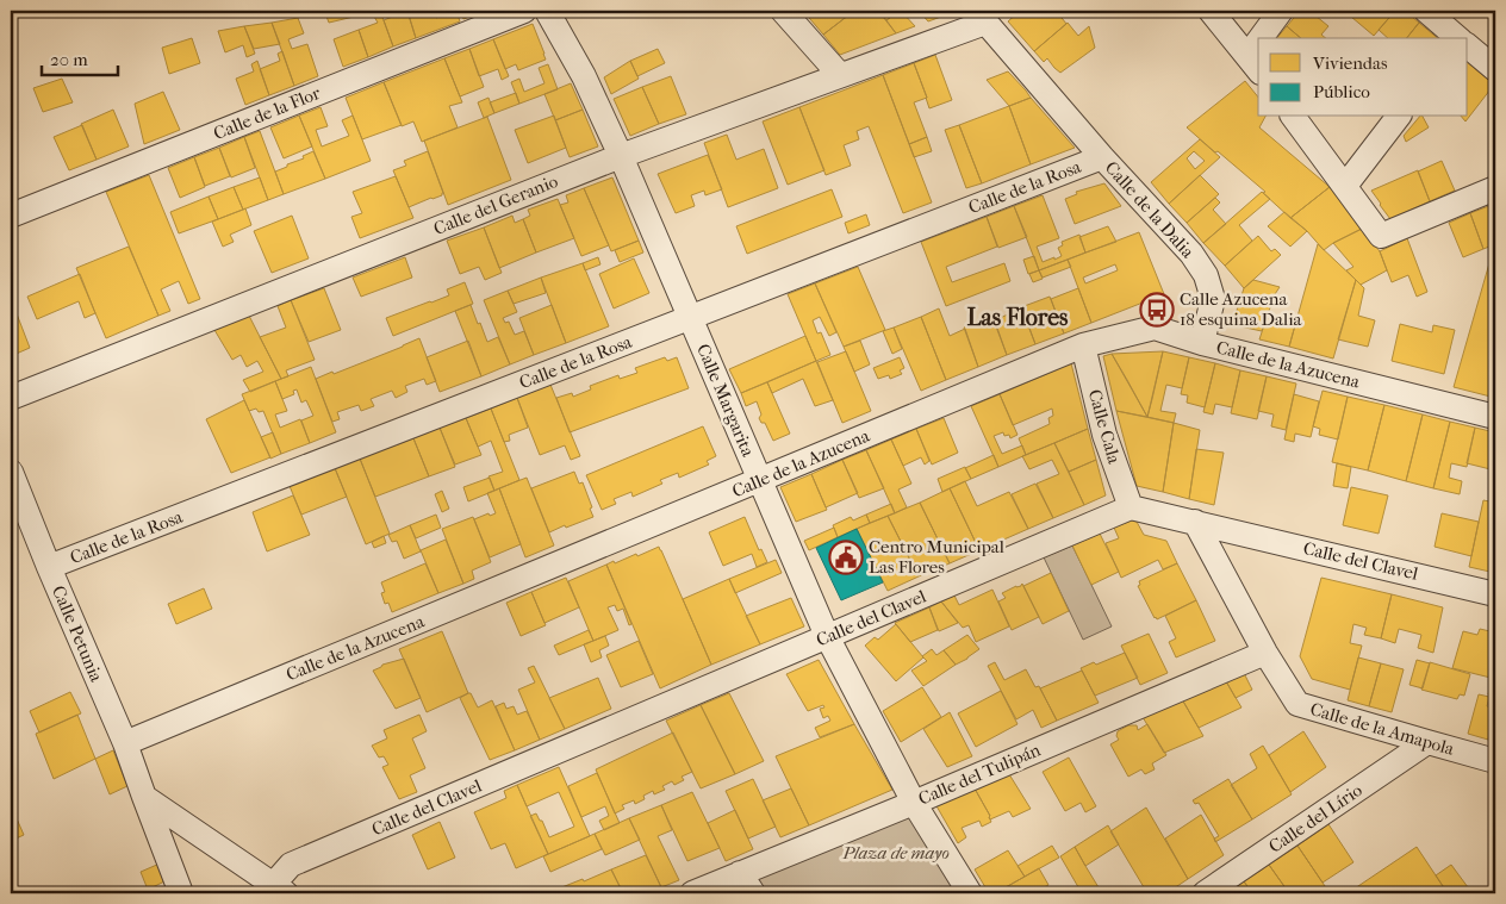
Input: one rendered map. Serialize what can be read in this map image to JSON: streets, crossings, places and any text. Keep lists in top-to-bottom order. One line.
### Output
{"streets":{"street":["Calle de la Flor","Calle de la Rosa","Calle del Geranio","Calle de la Dalia","Calle de la Azucena","Calle Margarita","Calle Cala","Calle del Clavel","Calle Petunia","Calle de la Amapola","Calle del Tulipán","Calle del Lírio"]},"crossings":[["Calle de la Rosa","Calle de la Dalia"],["Calle de la Rosa","Calle Margarita"],["Calle de la Rosa","Calle Petunia"],["Calle del Geranio","Calle de la Dalia"],["Calle del Geranio","Calle Margarita"],["Calle de la Dalia","Calle de la Azucena"],["Calle de la Azucena","Calle Margarita"],["Calle de la Azucena","Calle Cala"],["Calle de la Azucena","Calle Petunia"],["Calle Margarita","Calle del Clavel"],["Calle Margarita","Calle del Tulipán"],["Calle Cala","Calle del Clavel"],["Calle del Clavel","Calle de la Amapola"],["Calle de la Amapola","Calle del Tulipán"],["Calle de la Amapola","Calle del Lírio"]],"districts":["Las Flores"],"parks":["Plaza de mayo"],"places":{"bus stop":["Calle Azucena 18 esquina Dalia"],"public building":["Centro Municipal Las Flores"]},"legend":["Viviendas","Público"],"scale_bar":"20 m"}
